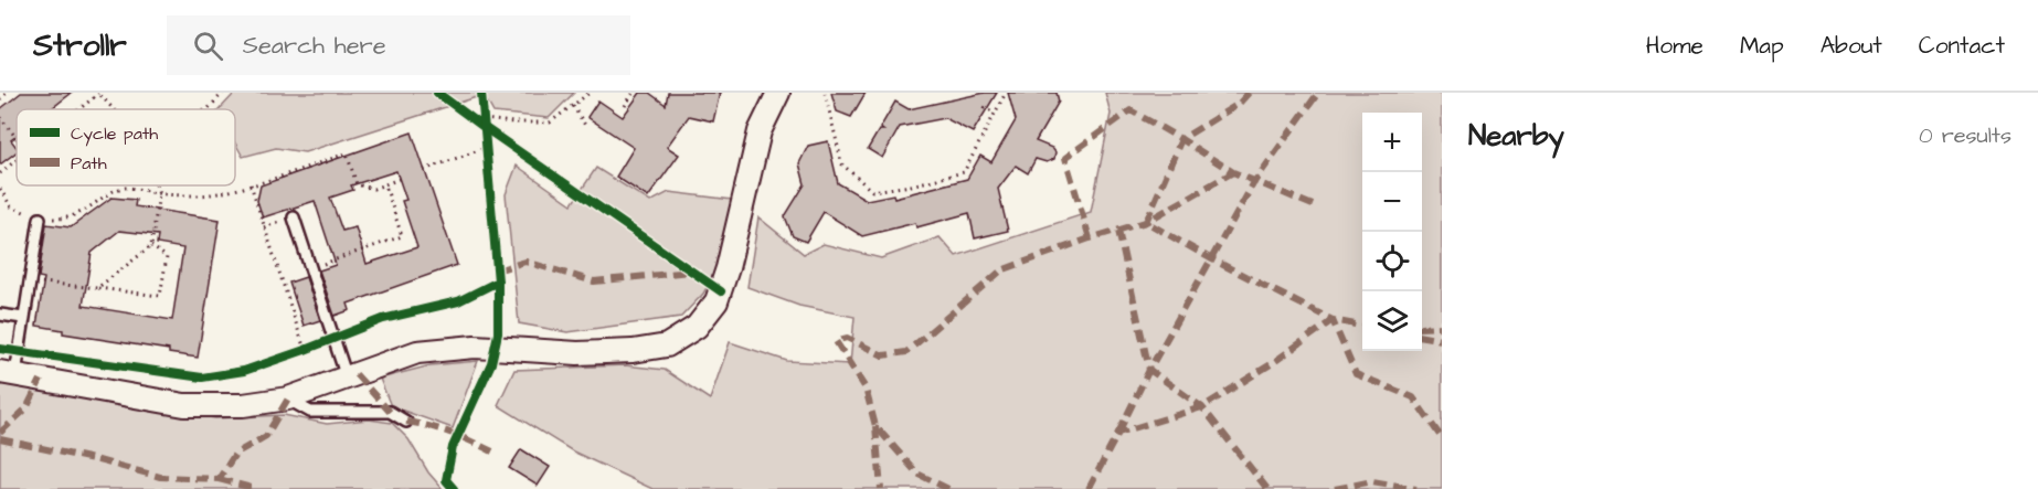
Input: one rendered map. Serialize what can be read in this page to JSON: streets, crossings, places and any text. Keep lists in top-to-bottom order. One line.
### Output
{"legend":["Cycle path","Path"],"page":{"header":"Strollr","search":"Search here","nav":["Home","Map","About","Contact"],"heading":["Nearby","0 results"],"map_buttons":["+","−"]}}
